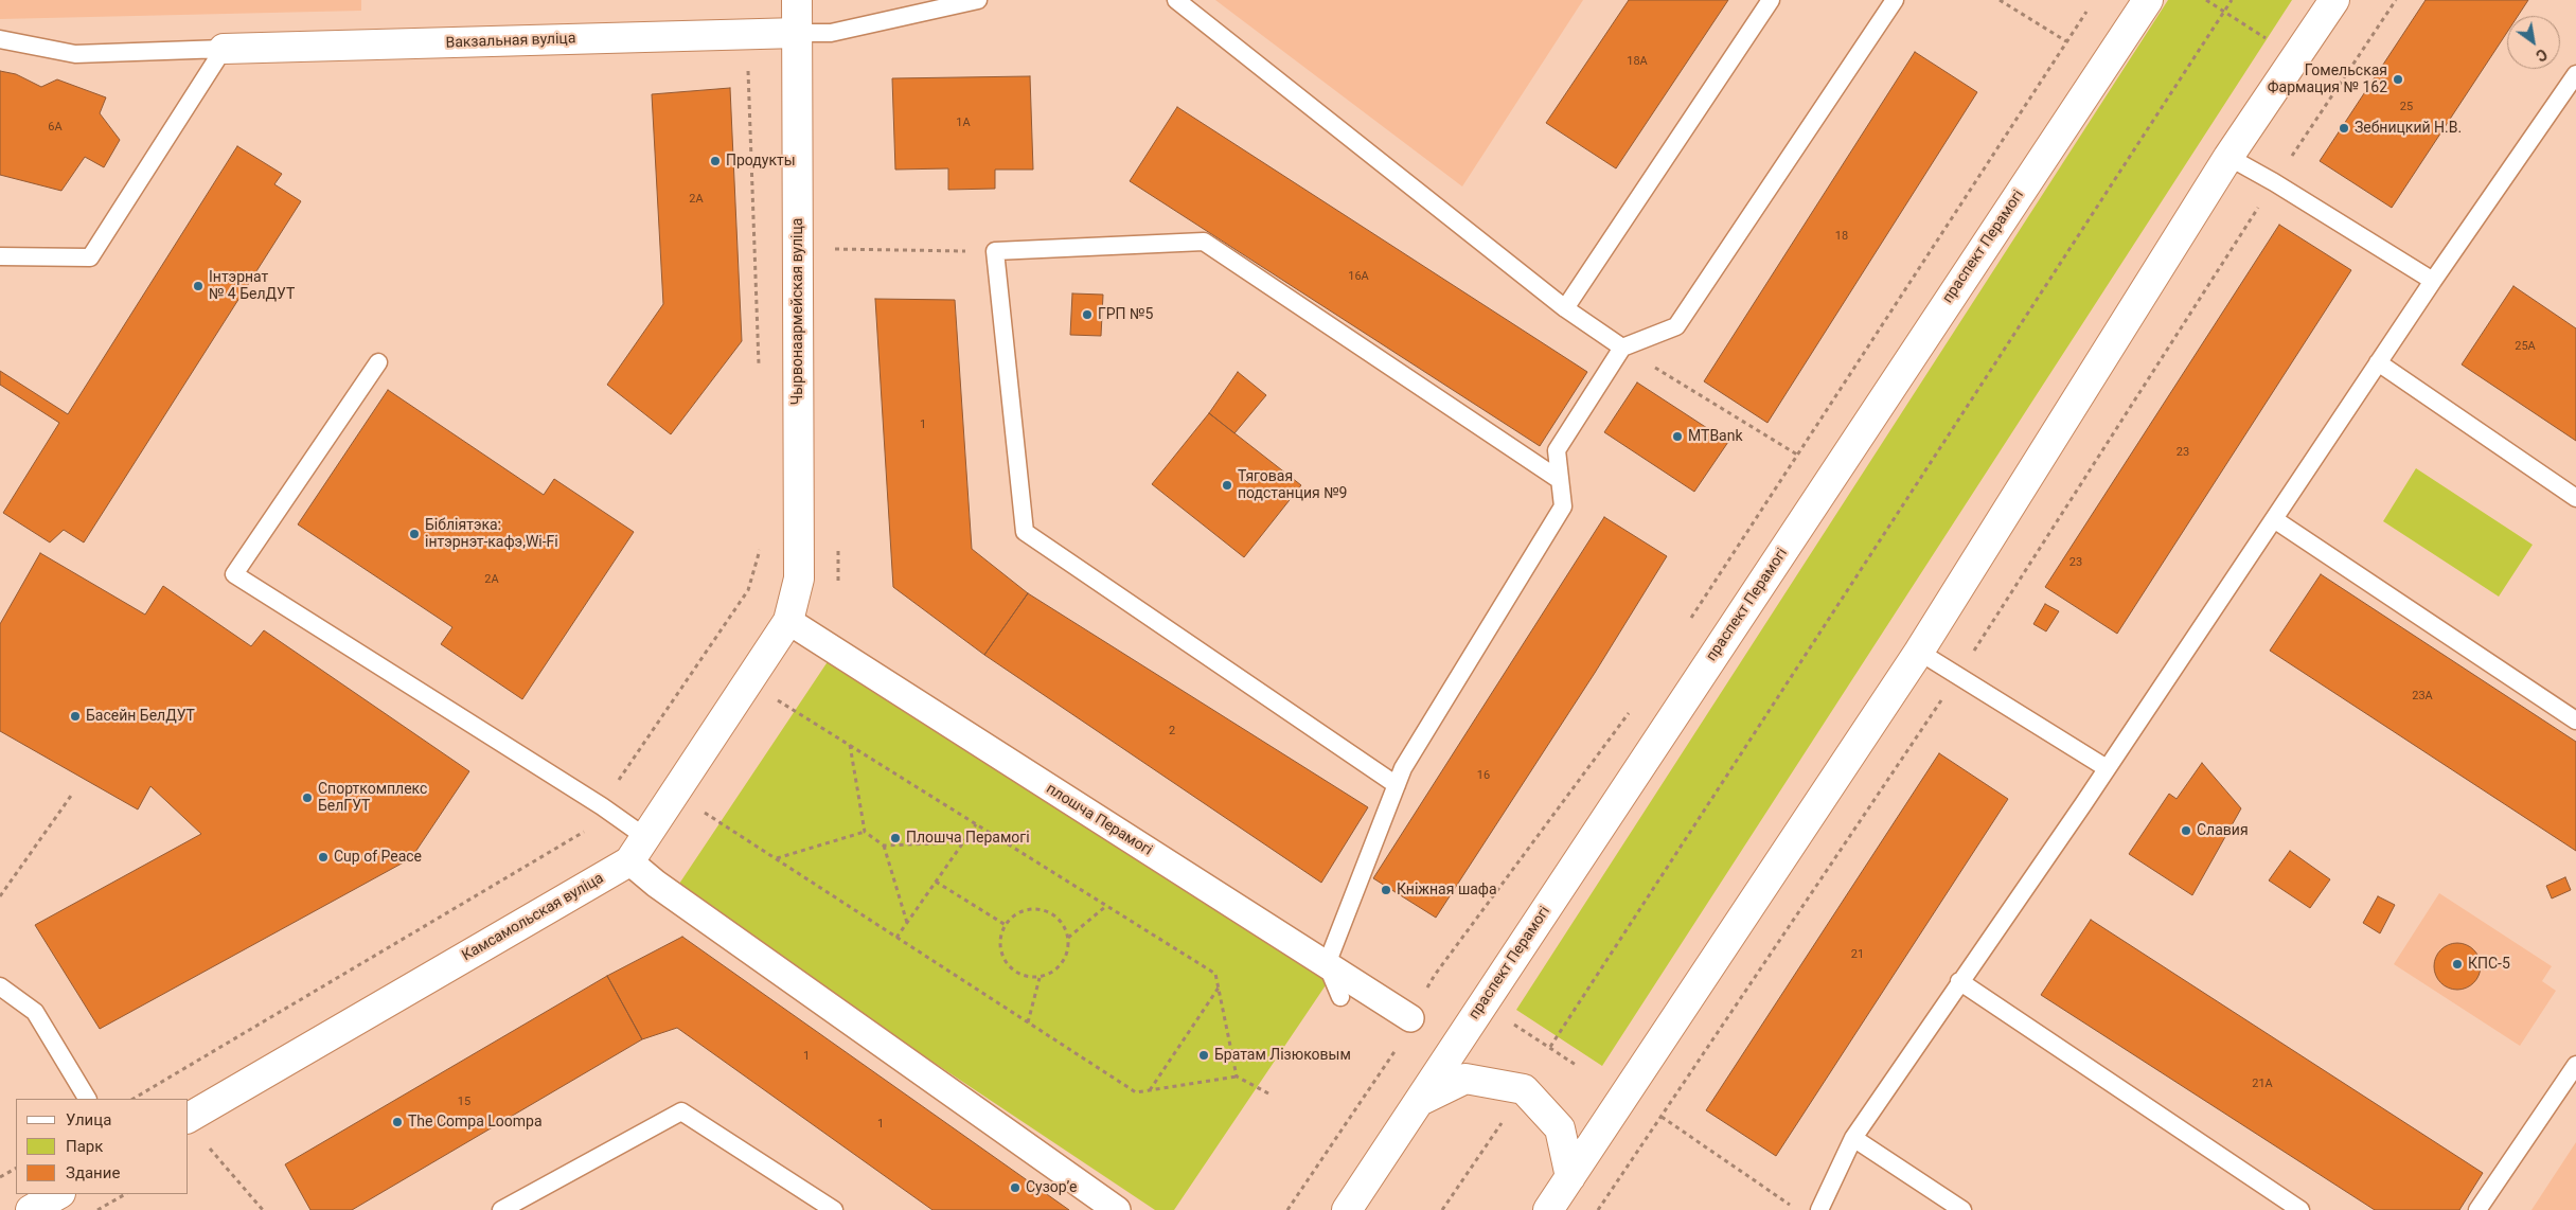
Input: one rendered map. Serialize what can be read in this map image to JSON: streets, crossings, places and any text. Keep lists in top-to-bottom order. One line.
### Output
{"streets":{"main road":["Вакзальная вуліца","праспект Перамогі","Чырвонаармейская вуліца","Камсамольская вуліца"],"street":["плошча Перамогі"]},"crossings":[["Вакзальная вуліца","Чырвонаармейская вуліца"],["Чырвонаармейская вуліца","плошча Перамогі"],["Чырвонаармейская вуліца","Камсамольская вуліца"],["плошча Перамогі","Камсамольская вуліца"]],"places":["Гомельская Фармация № 162","Зебницкий Н.В.","Продукты","Інтэрнат № 4 БелДУТ","ГРП №5","MTBank","Тяговая подстанция №9","Бібліятэка: інтэрнэт-кафэ,Wi-Fi","Басейн БелДУТ","Спорткомплекс БелГУТ","Славия","Плошча Перамогі","Cup of Peace","Кніжная шафа","КПС-5","Братам Лізюковым","The Compa Loompa","Сузорʼе"],"house_numbers":["18А","25","1А","6А","2А","18","16А","25А","1","23","23","2А","23А","2","16","21","1","21А","15","1"],"legend":["Улица","Парк","Здание"],"north":"bottom right"}
